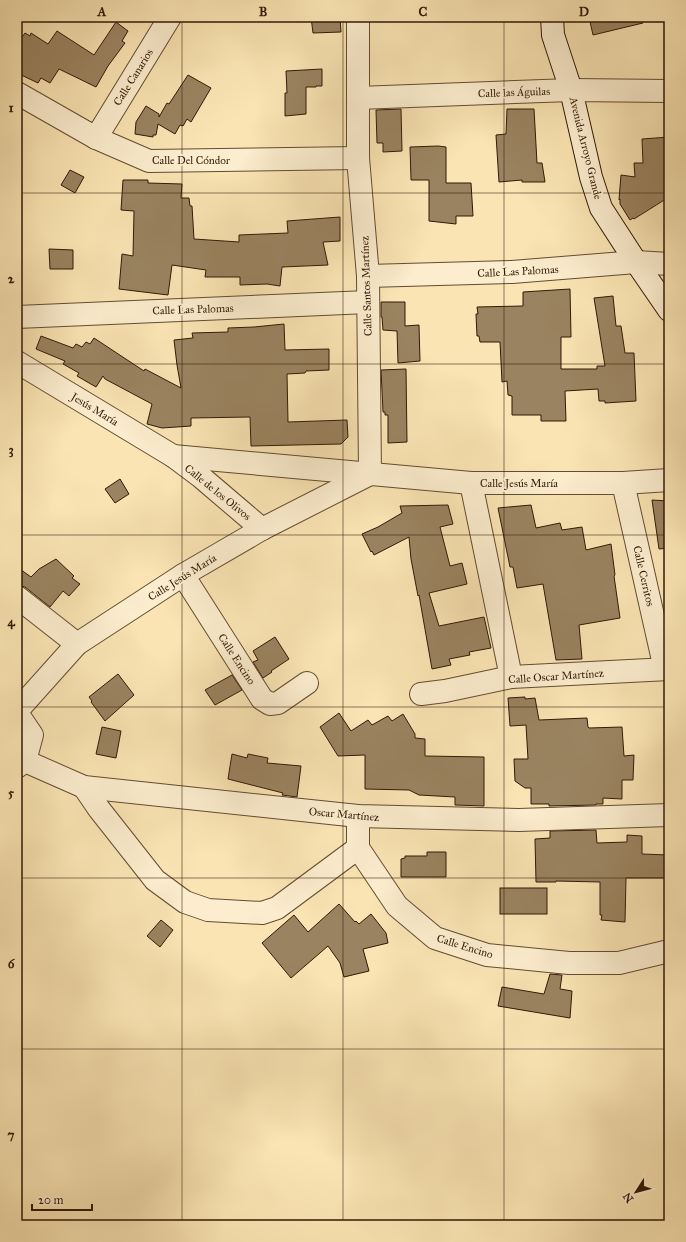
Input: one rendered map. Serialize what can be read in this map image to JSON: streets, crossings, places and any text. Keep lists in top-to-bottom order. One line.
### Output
{"streets":{"street":["Calle Canarios","Calle las Águilas","Avenida Arroyo Grande","Calle Del Cóndor","Calle Las Palomas","Calle Santos Martínez","Jesús María","Calle Jesús María","Calle de los Olivos","Calle Cerritos","Calle Encino","Calle Oscar Martínez","Oscar Martínez"]},"crossings":[["Calle Canarios","Calle Del Cóndor"],["Calle las Águilas","Avenida Arroyo Grande"],["Calle las Águilas","Calle Santos Martínez"],["Avenida Arroyo Grande","Calle Las Palomas"],["Calle Del Cóndor","Calle Santos Martínez"],["Calle Las Palomas","Calle Santos Martínez"],["Calle Santos Martínez","Calle Jesús María"],["Jesús María","Calle Jesús María"],["Jesús María","Calle de los Olivos"],["Calle Jesús María","Calle de los Olivos"],["Calle Jesús María","Calle Cerritos"],["Calle Jesús María","Calle Encino"],["Calle Cerritos","Calle Oscar Martínez"]],"scale_bar":"20 m","north":"bottom left","grid":{"columns":["A","B","C","D"],"rows":["1","2","3","4","5","6","7"]}}
